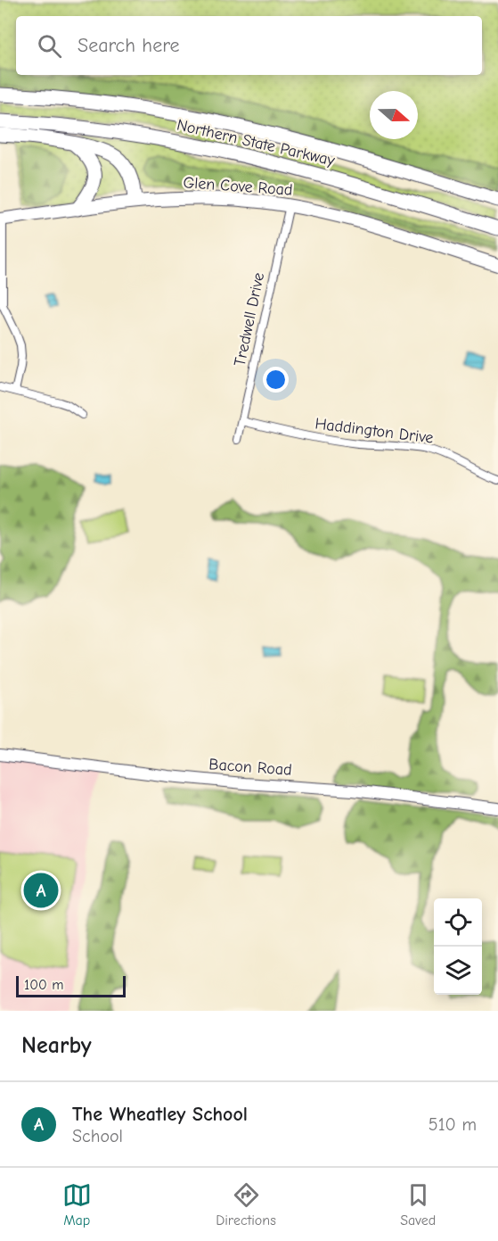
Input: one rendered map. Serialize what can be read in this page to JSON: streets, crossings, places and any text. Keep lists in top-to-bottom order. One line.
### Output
{"streets":{"highway":["Northern State Parkway"],"main road":["Glen Cove Road"],"street":["Tredwell Drive","Haddington Drive","Bacon Road"]},"crossings":[["Glen Cove Road","Tredwell Drive"],["Tredwell Drive","Haddington Drive"]],"scale_bar":"100 m","north":"right","page":{"search":"Search here","pins":"A","scale":"100 m","heading":"Nearby","list":[{"mark":"A","name":"The Wheatley School","note":"School","value":"510 m"}],"nav":["Map","Directions","Saved"]}}
